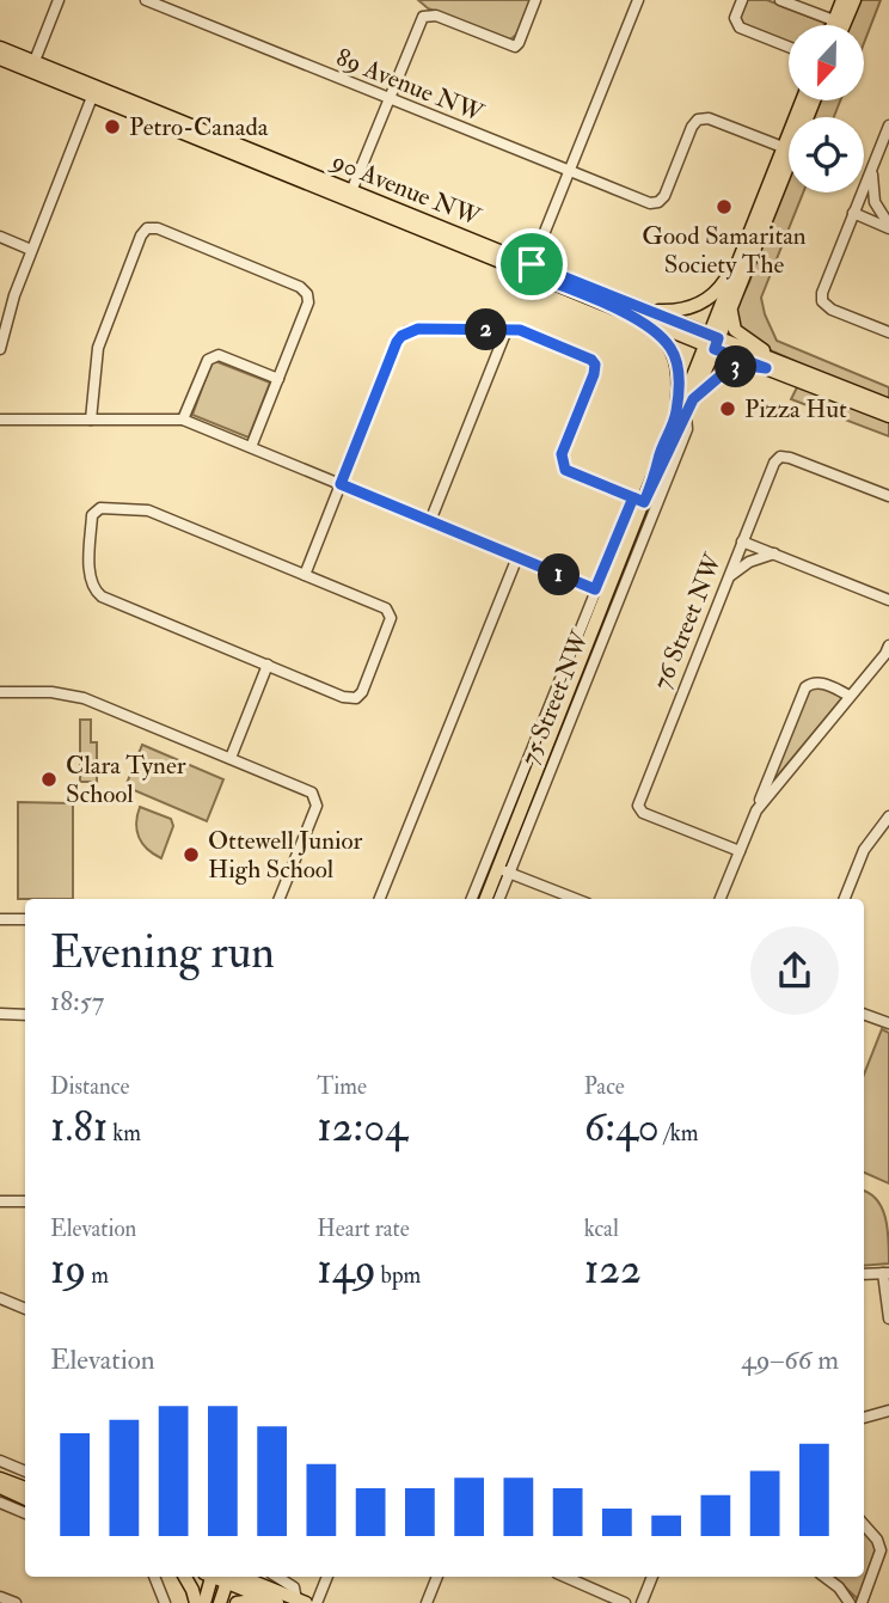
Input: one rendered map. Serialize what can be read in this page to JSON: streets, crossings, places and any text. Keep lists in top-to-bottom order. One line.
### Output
{"streets":{"main road":["90 Avenue NW","75 Street NW"],"street":["89 Avenue NW","76 Street NW"]},"crossings":[["89 Avenue NW","75 Street NW"],["90 Avenue NW","75 Street NW"]],"places":["Petro-Canada","Good Samaritan Society The","Pizza Hut","Clara Tyner School","Ottewell Junior High School"],"north":"bottom","page":{"pins":["2","3","1"],"heading":["Evening run","18:57"],"stats":[["Distance","1.81 km"],["Time","12:04"],["Pace","6:40 /km"],["Elevation","19 m"],["Heart rate","149 bpm"],["kcal","122"]],"chart":["Elevation","49–66 m"]}}
